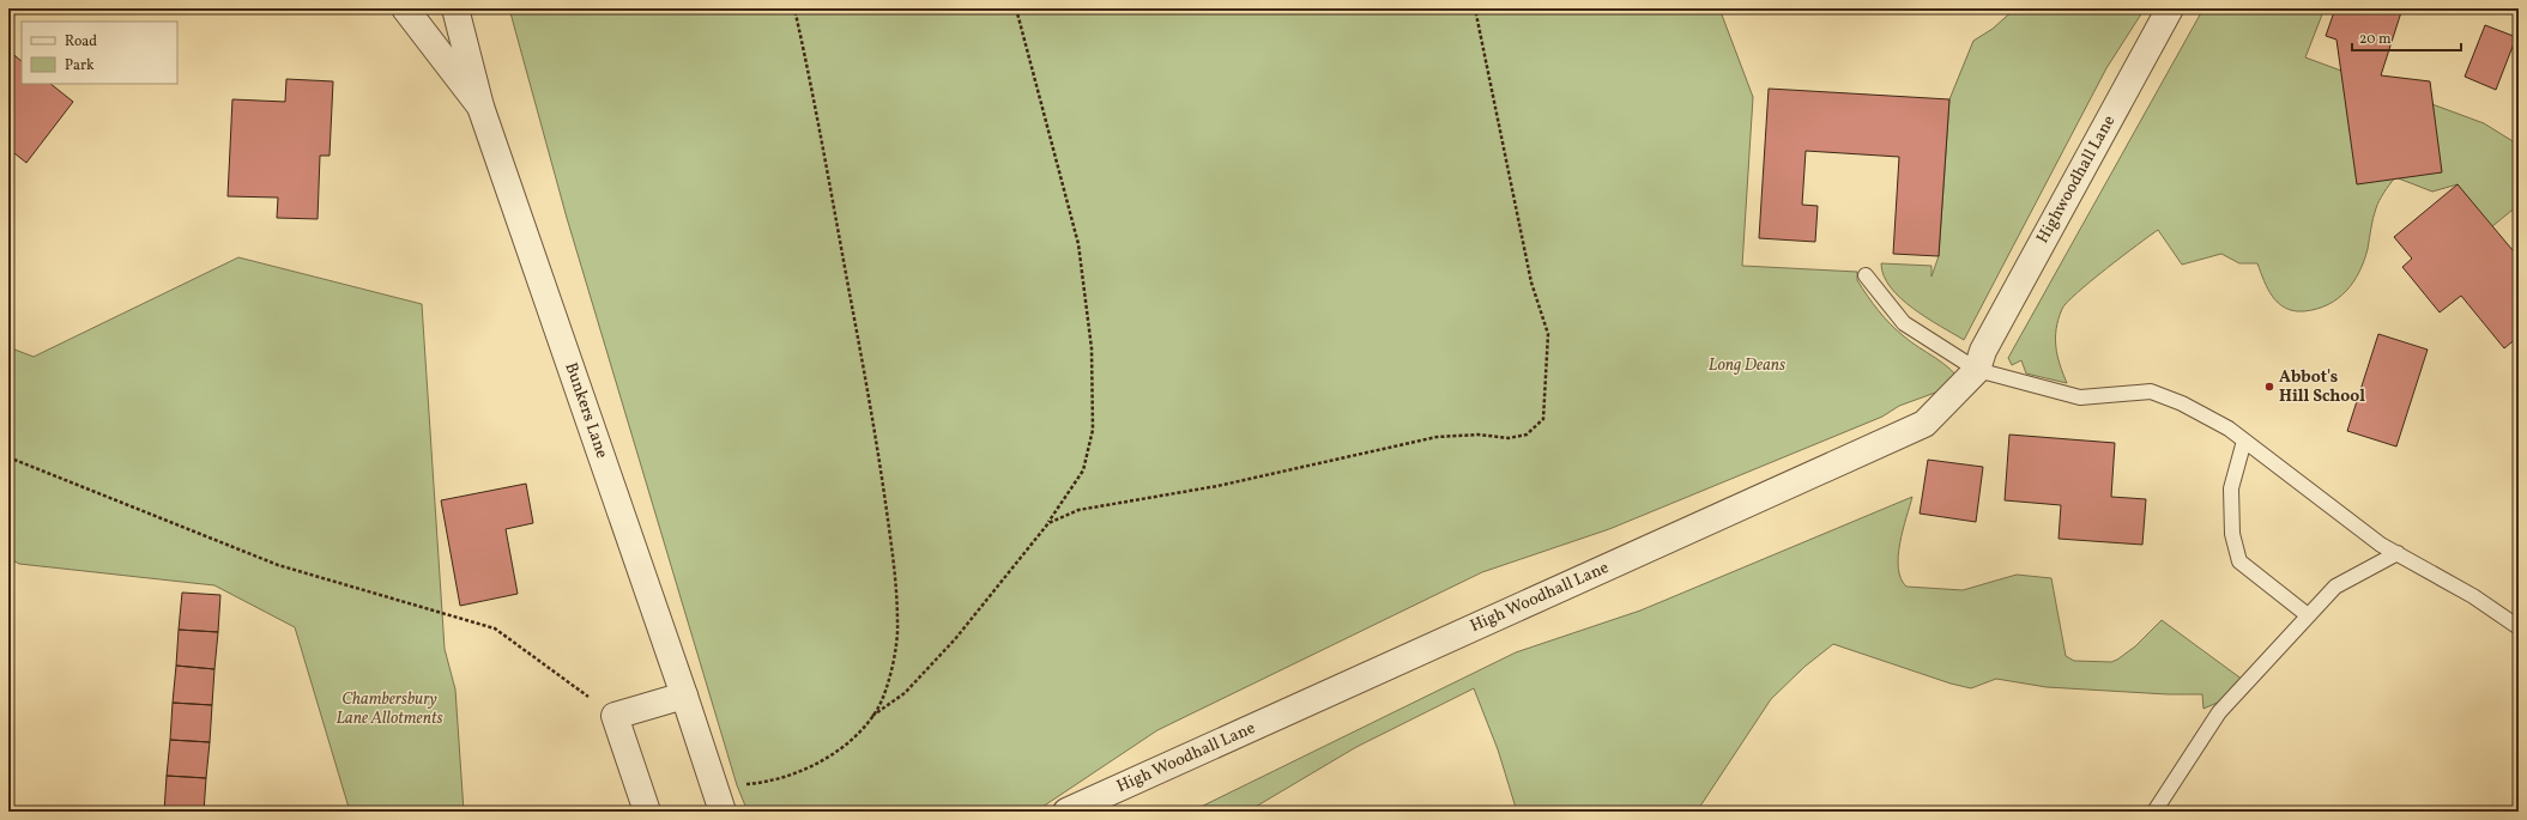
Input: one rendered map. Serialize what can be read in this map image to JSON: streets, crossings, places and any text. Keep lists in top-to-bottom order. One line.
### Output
{"streets":{"street":["Highwoodhall Lane","Bunkers Lane","High Woodhall Lane"]},"crossings":[["Highwoodhall Lane","High Woodhall Lane"]],"parks":["Long Deans","Chambersbury Lane Allotments"],"places":["Abbot's Hill School"],"legend":["Road","Park"],"scale_bar":"20 m"}
